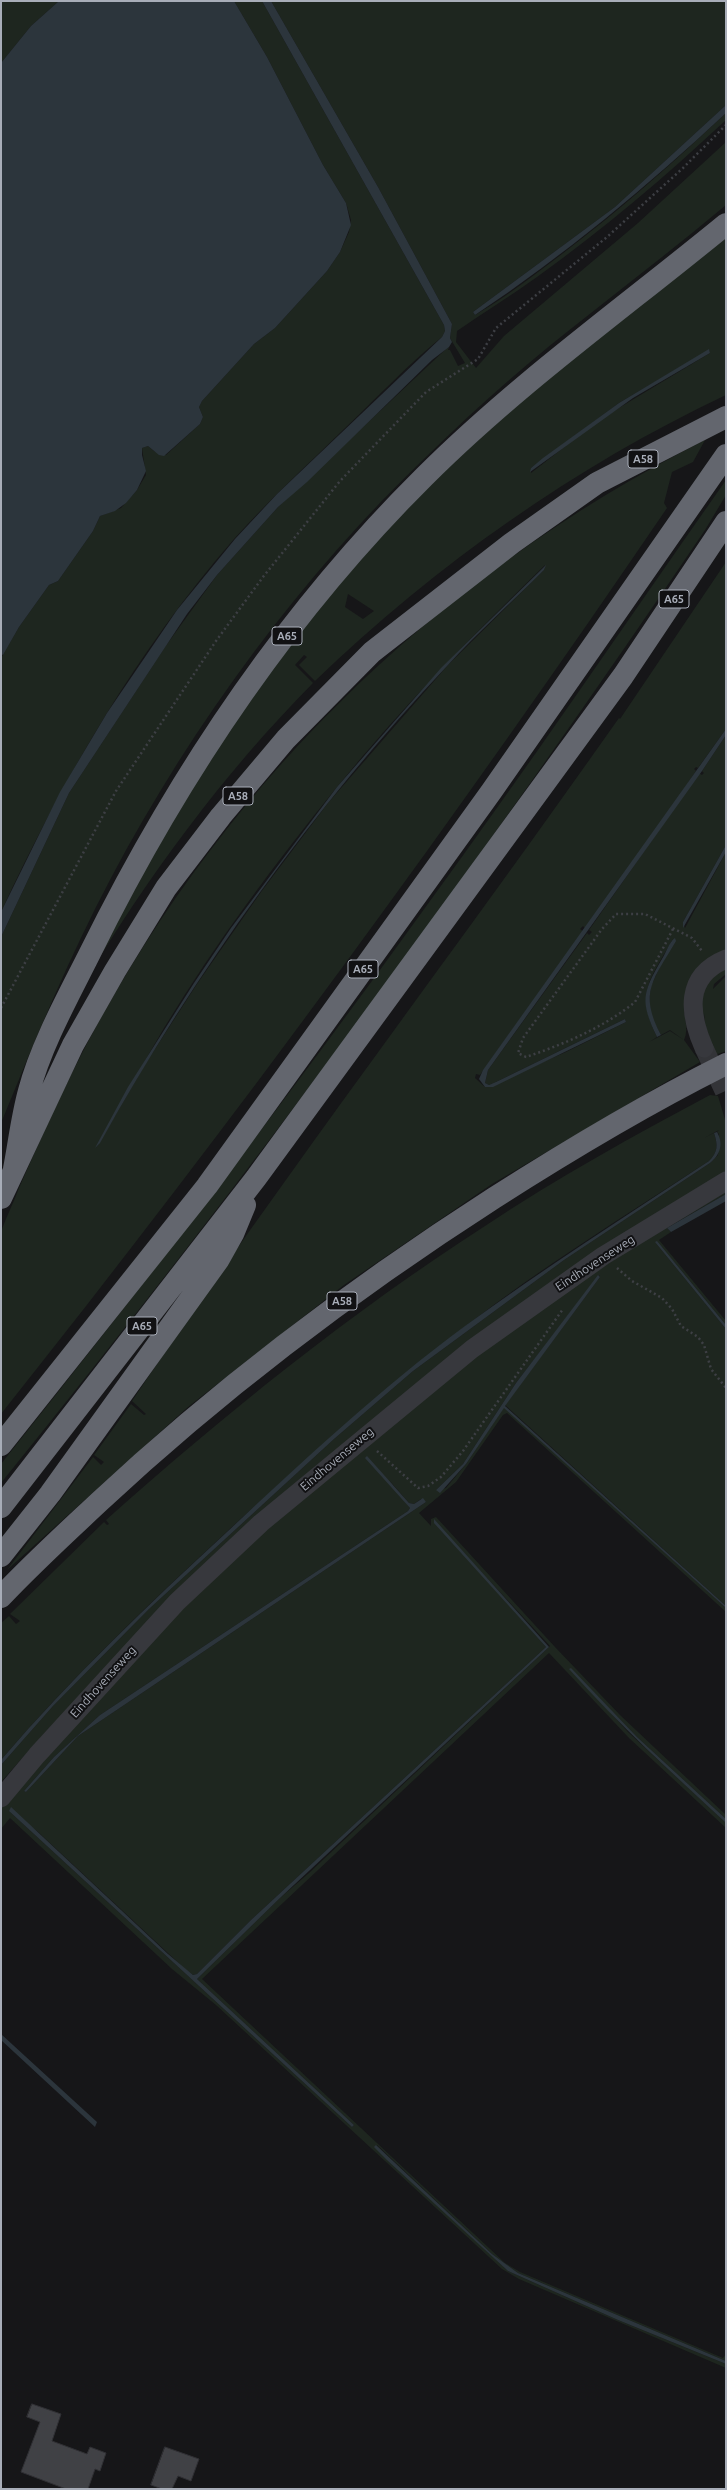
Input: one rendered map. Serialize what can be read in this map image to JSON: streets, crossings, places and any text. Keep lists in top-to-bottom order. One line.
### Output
{"streets":{"highway":["A58","A65"],"street":["Eindhovenseweg"]},"crossings":[["A58","A65"]]}
